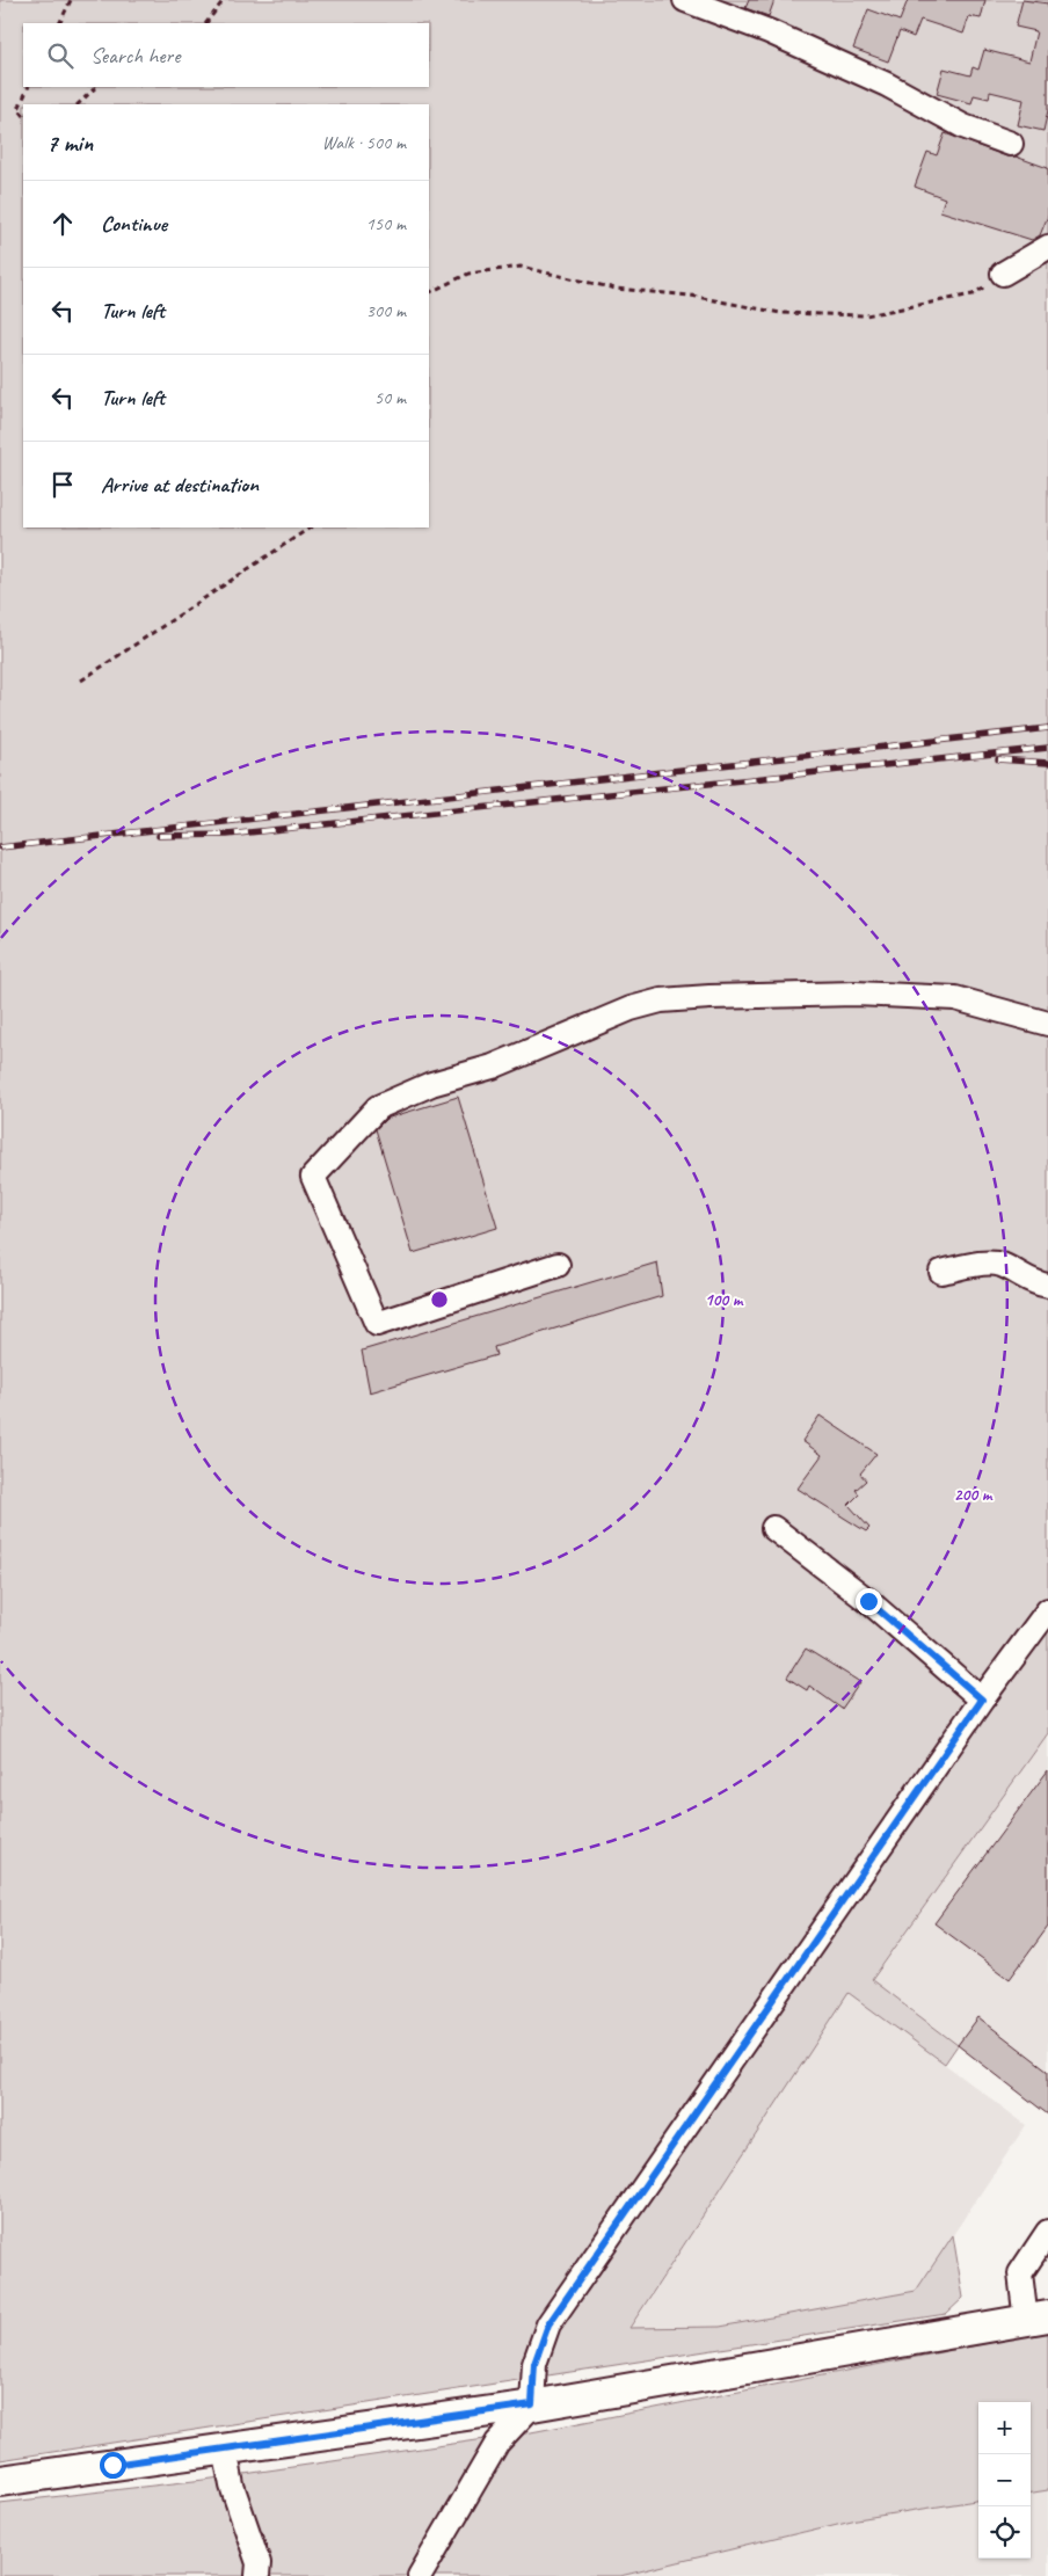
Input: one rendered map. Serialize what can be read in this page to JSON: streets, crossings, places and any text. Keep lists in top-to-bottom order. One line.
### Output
{"page":{"search":"Search here","heading":["7 min","Walk · 500 m"],"list":[["Continue","150 m"],["Turn left","300 m"],["Turn left","50 m"],"Arrive at destination"],"map_buttons":["+","−"]},"rings":["100 m","200 m"]}
